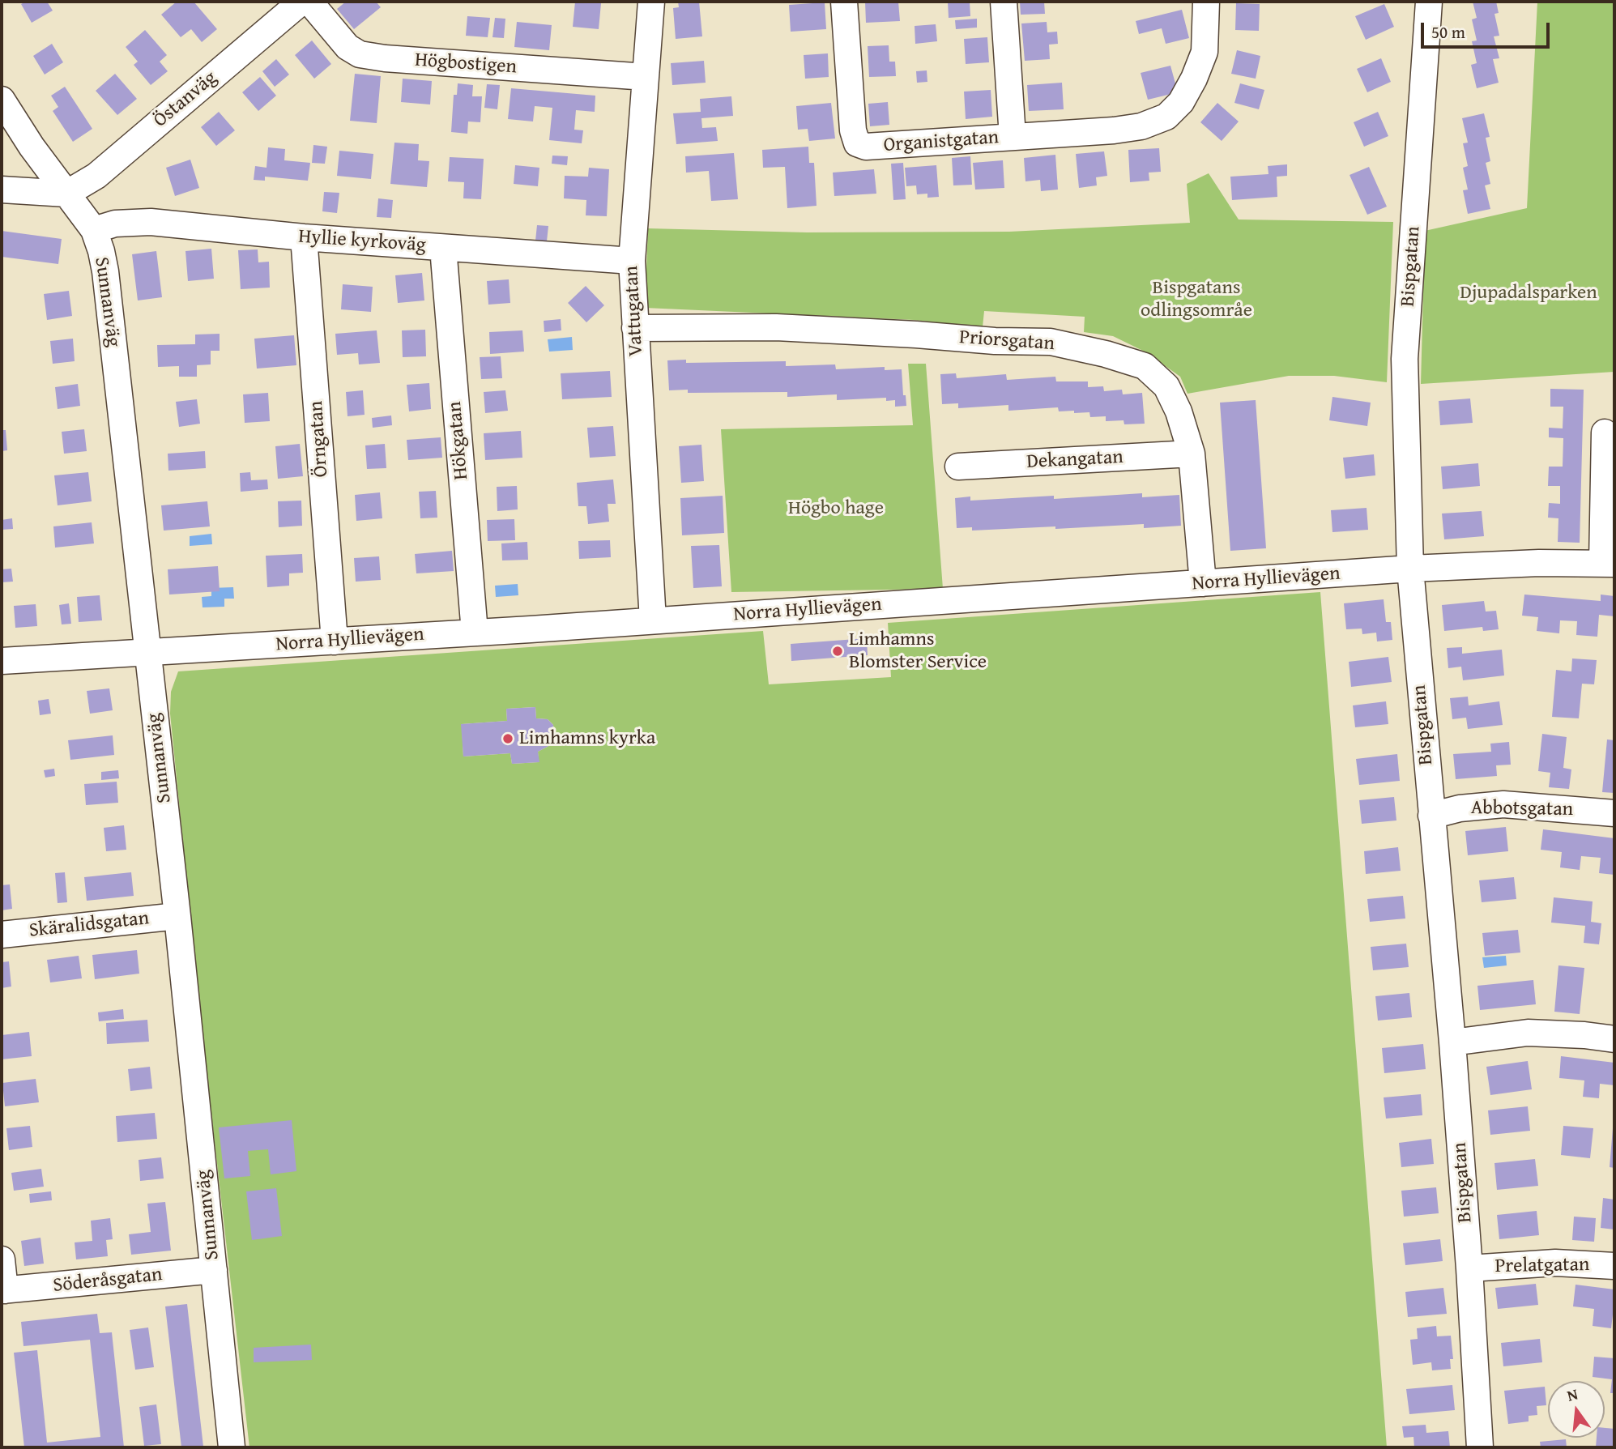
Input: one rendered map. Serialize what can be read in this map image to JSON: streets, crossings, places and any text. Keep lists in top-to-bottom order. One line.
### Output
{"streets":{"street":["Högbostigen","Östanväg","Organistgatan","Hyllie kyrkoväg","Bispgatan","Sunnanväg","Vattugatan","Priorsgatan","Örngatan","Hökgatan","Dekangatan","Norra Hyllievägen","Abbotsgatan","Skäralidsgatan","Prelatgatan","Söderåsgatan"]},"crossings":[["Högbostigen","Vattugatan"],["Östanväg","Sunnanväg"],["Hyllie kyrkoväg","Sunnanväg"],["Hyllie kyrkoväg","Vattugatan"],["Hyllie kyrkoväg","Örngatan"],["Hyllie kyrkoväg","Hökgatan"],["Bispgatan","Norra Hyllievägen"],["Bispgatan","Abbotsgatan"],["Bispgatan","Prelatgatan"],["Sunnanväg","Norra Hyllievägen"],["Sunnanväg","Skäralidsgatan"],["Sunnanväg","Söderåsgatan"],["Vattugatan","Priorsgatan"],["Vattugatan","Norra Hyllievägen"],["Priorsgatan","Dekangatan"],["Priorsgatan","Norra Hyllievägen"],["Örngatan","Norra Hyllievägen"],["Hökgatan","Norra Hyllievägen"]],"parks":["Bispgatans odlingsområe","Djupadalsparken","Högbo hage"],"places":["Limhamns Blomster Service","Limhamns kyrka"],"scale_bar":"50 m","north":"top"}
